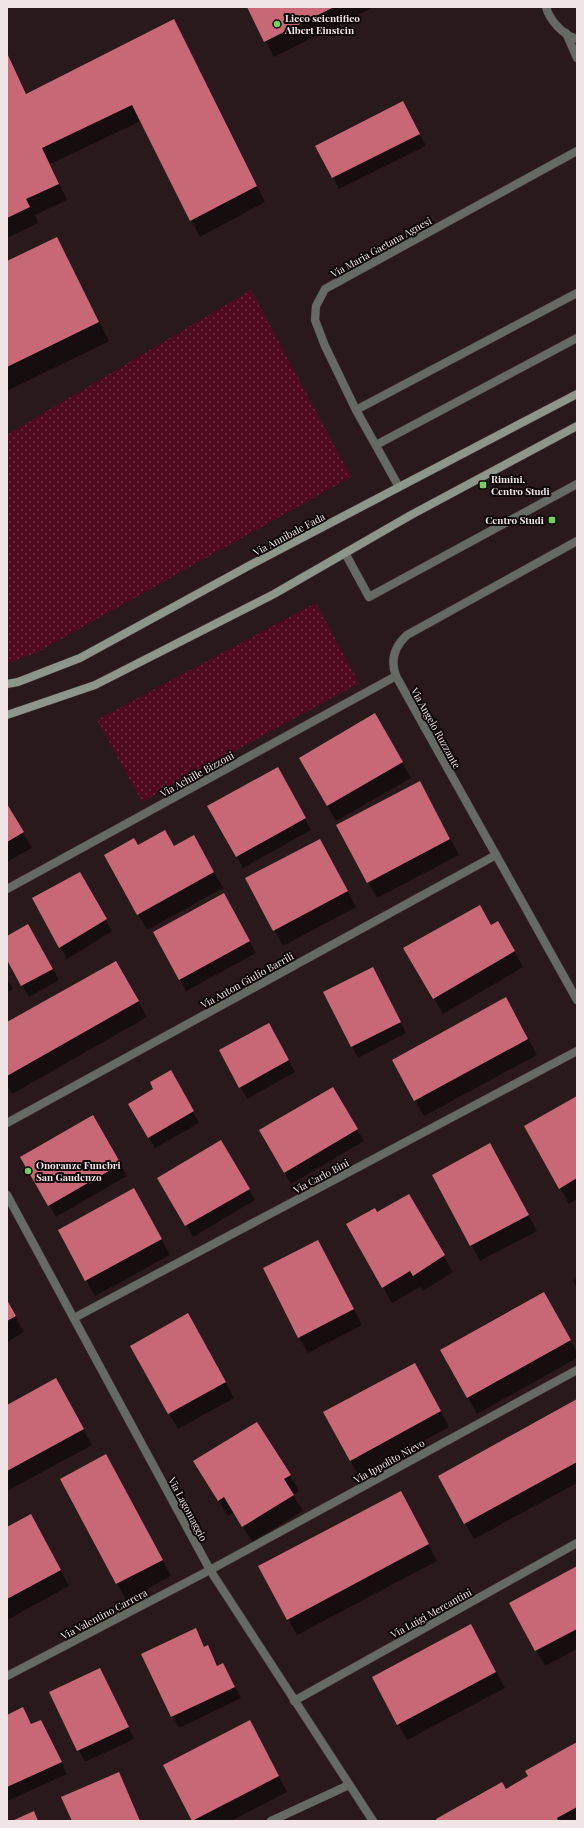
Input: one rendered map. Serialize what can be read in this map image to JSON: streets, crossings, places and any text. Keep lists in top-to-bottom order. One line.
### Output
{"streets":{"main road":["Via Annibale Fada"],"street":["Via Maria Gaetana Agnesi","Via Angelo Ruzzante","Via Achille Bizzoni","Via Anton Giulio Barrili","Via Carlo Bini","Via Ippolito Nievo","Via Lagomaggio","Via Luigi Mercantini","Via Valentino Carrera"]},"crossings":[["Via Maria Gaetana Agnesi","Via Annibale Fada"],["Via Angelo Ruzzante","Via Achille Bizzoni"],["Via Angelo Ruzzante","Via Anton Giulio Barrili"],["Via Carlo Bini","Via Lagomaggio"],["Via Ippolito Nievo","Via Lagomaggio"],["Via Ippolito Nievo","Via Valentino Carrera"],["Via Lagomaggio","Via Luigi Mercantini"],["Via Lagomaggio","Via Valentino Carrera"]],"places":{"other":["Liceo scientifico Albert Einstein","Onoranze Funebri San Gaudenzo"],"transit":["Rimini, Centro Studi","Centro Studi"]}}
